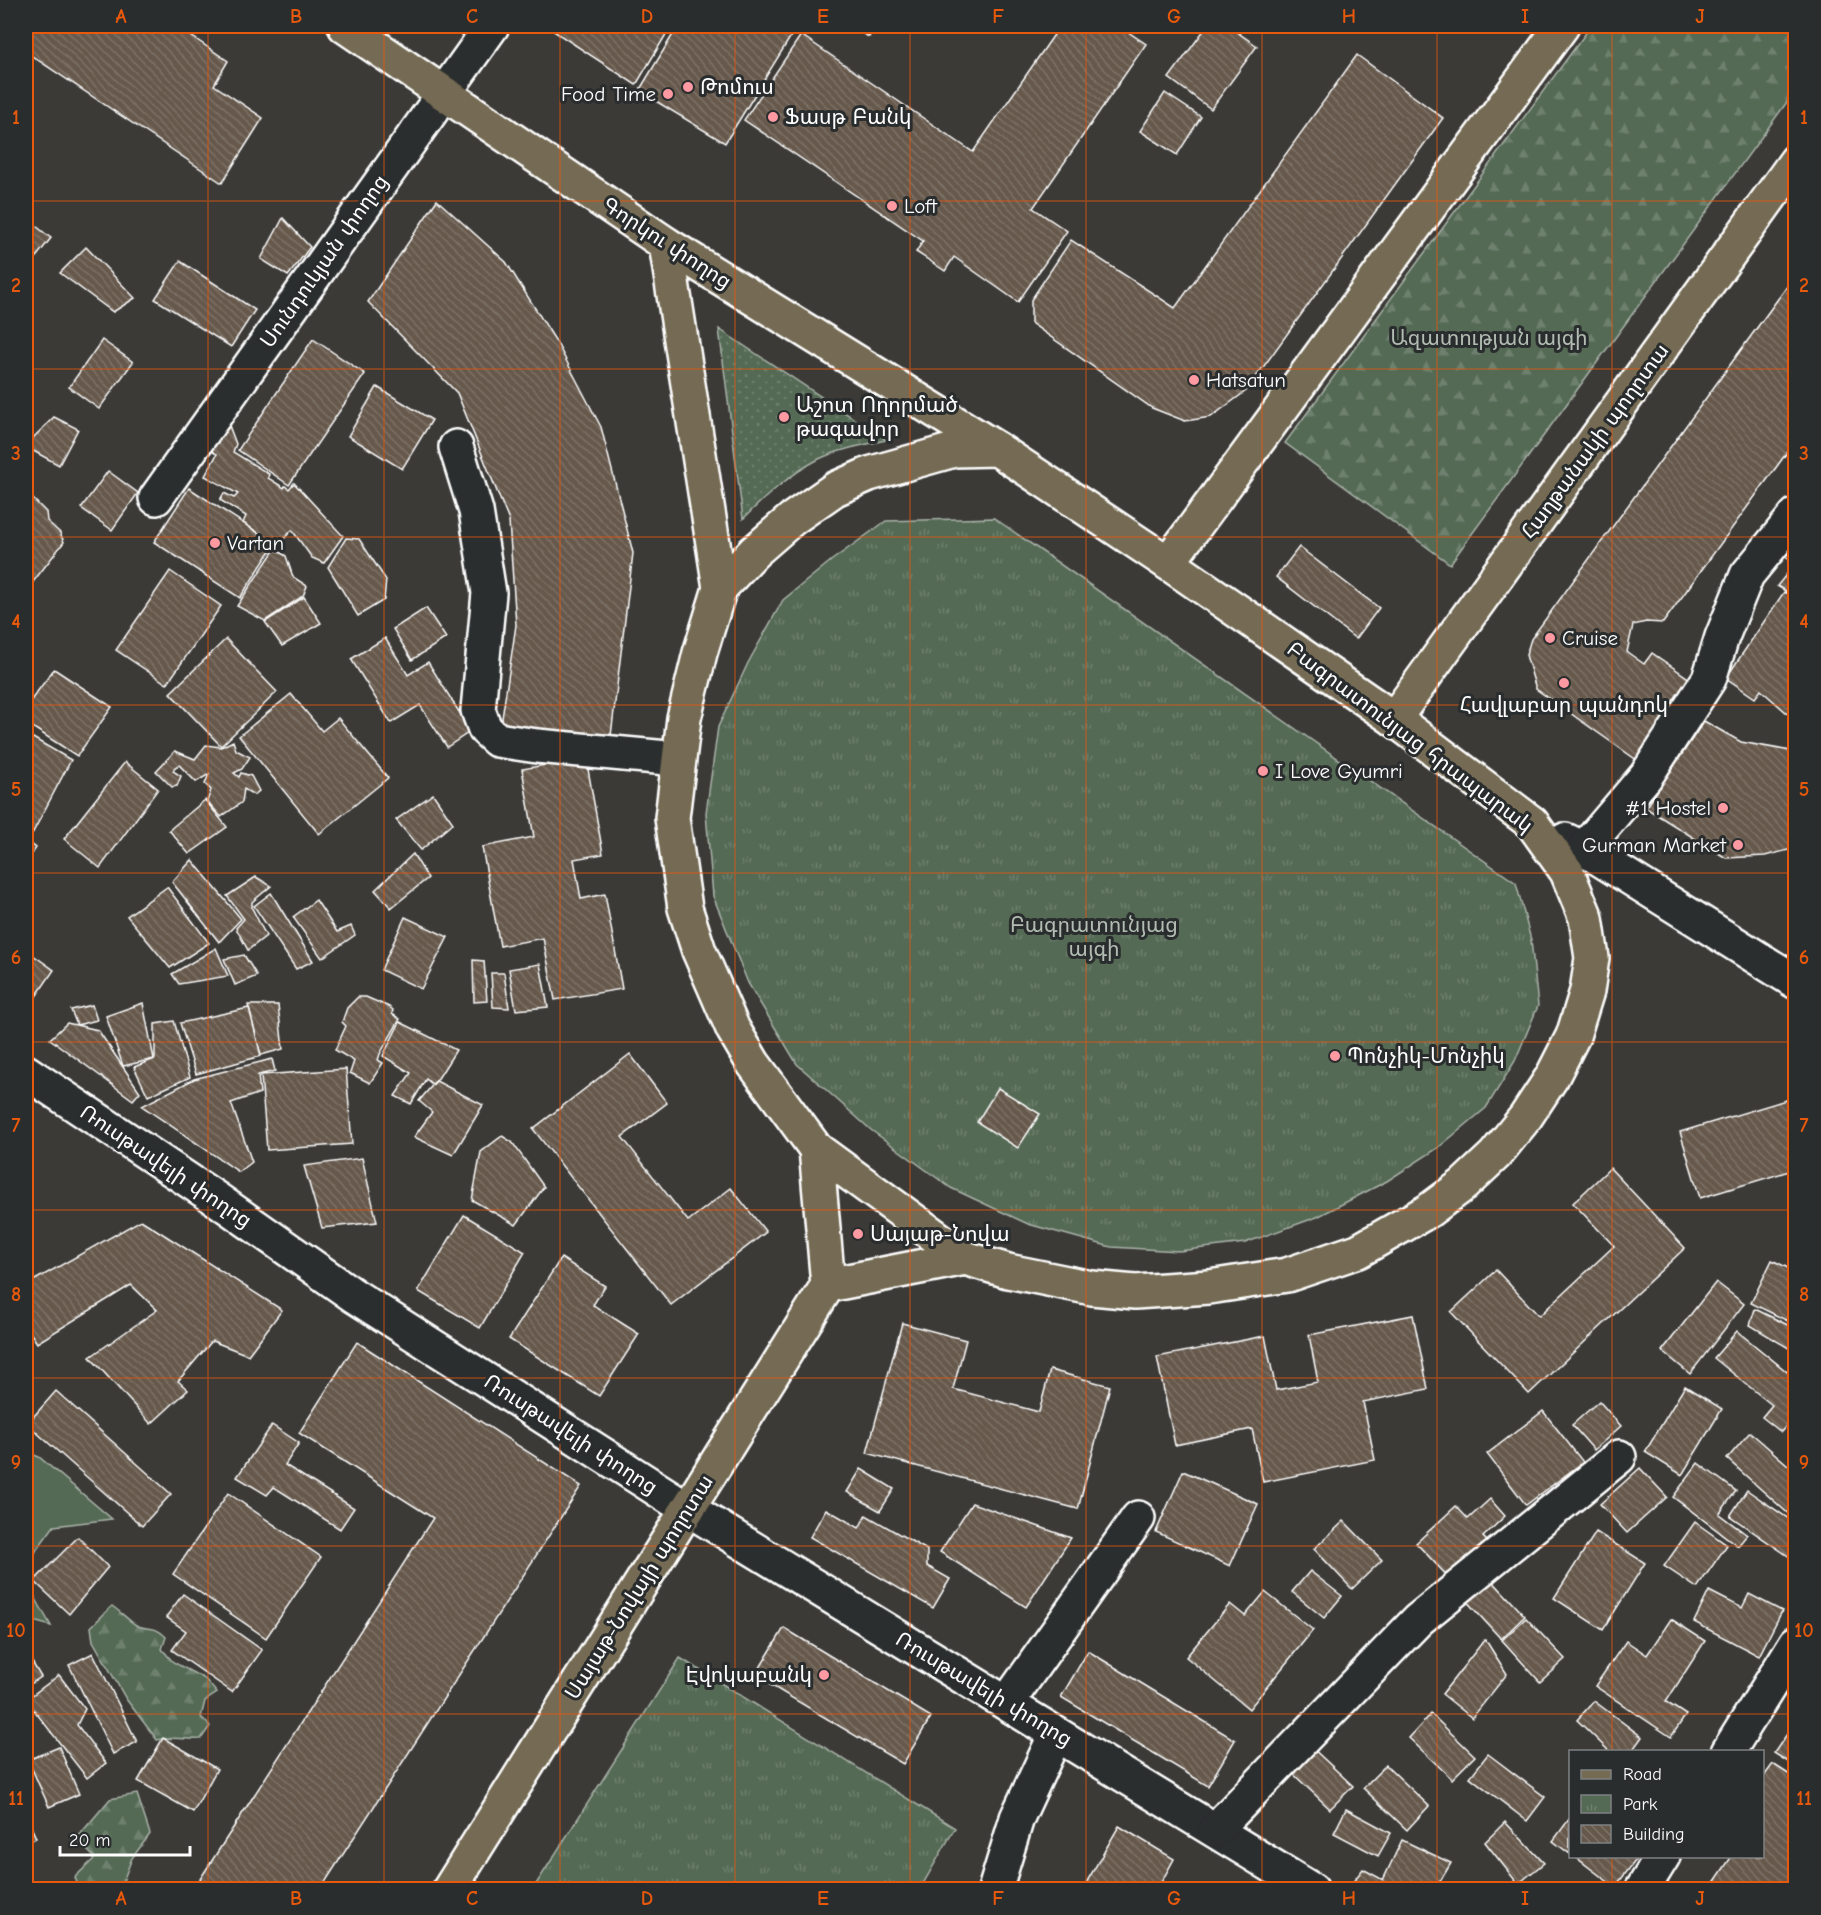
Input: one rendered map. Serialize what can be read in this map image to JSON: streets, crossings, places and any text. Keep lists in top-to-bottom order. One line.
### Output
{"streets":{"main road":["Գորկու փողոց","Հաղթանակի պողոտա","Բագրատունյաց հրապարակ","Սայաթ-Նովայի պողոտա"],"street":["Սունդուկյան փողոց","Ռուսթավելի փողոց"]},"crossings":[["Գորկու փողոց","Սունդուկյան փողոց"],["Գորկու փողոց","Բագրատունյաց հրապարակ"],["Հաղթանակի պողոտա","Բագրատունյաց հրապարակ"],["Ռուսթավելի փողոց","Սայաթ-Նովայի պողոտա"]],"parks":["Ազատության այգի","Բագրատունյաց այգի"],"places":["Թոմուս","Food Time","Ֆասթ Բանկ","Loft","Hatsatun","Աշոտ Ողորմած թագավոր","Vartan","Cruise","Հավլաբար պանդոկ","I Love Gyumri","#1 Hostel","Gurman Market","Պոնչիկ-Մոնչիկ","Սայաթ-Նովա","Էվոկաբանկ"],"legend":["Road","Park","Building"],"scale_bar":"20 m","grid":{"columns":["A","B","C","D","E","F","G","H","I","J"],"rows":["1","2","3","4","5","6","7","8","9","10","11"]}}
